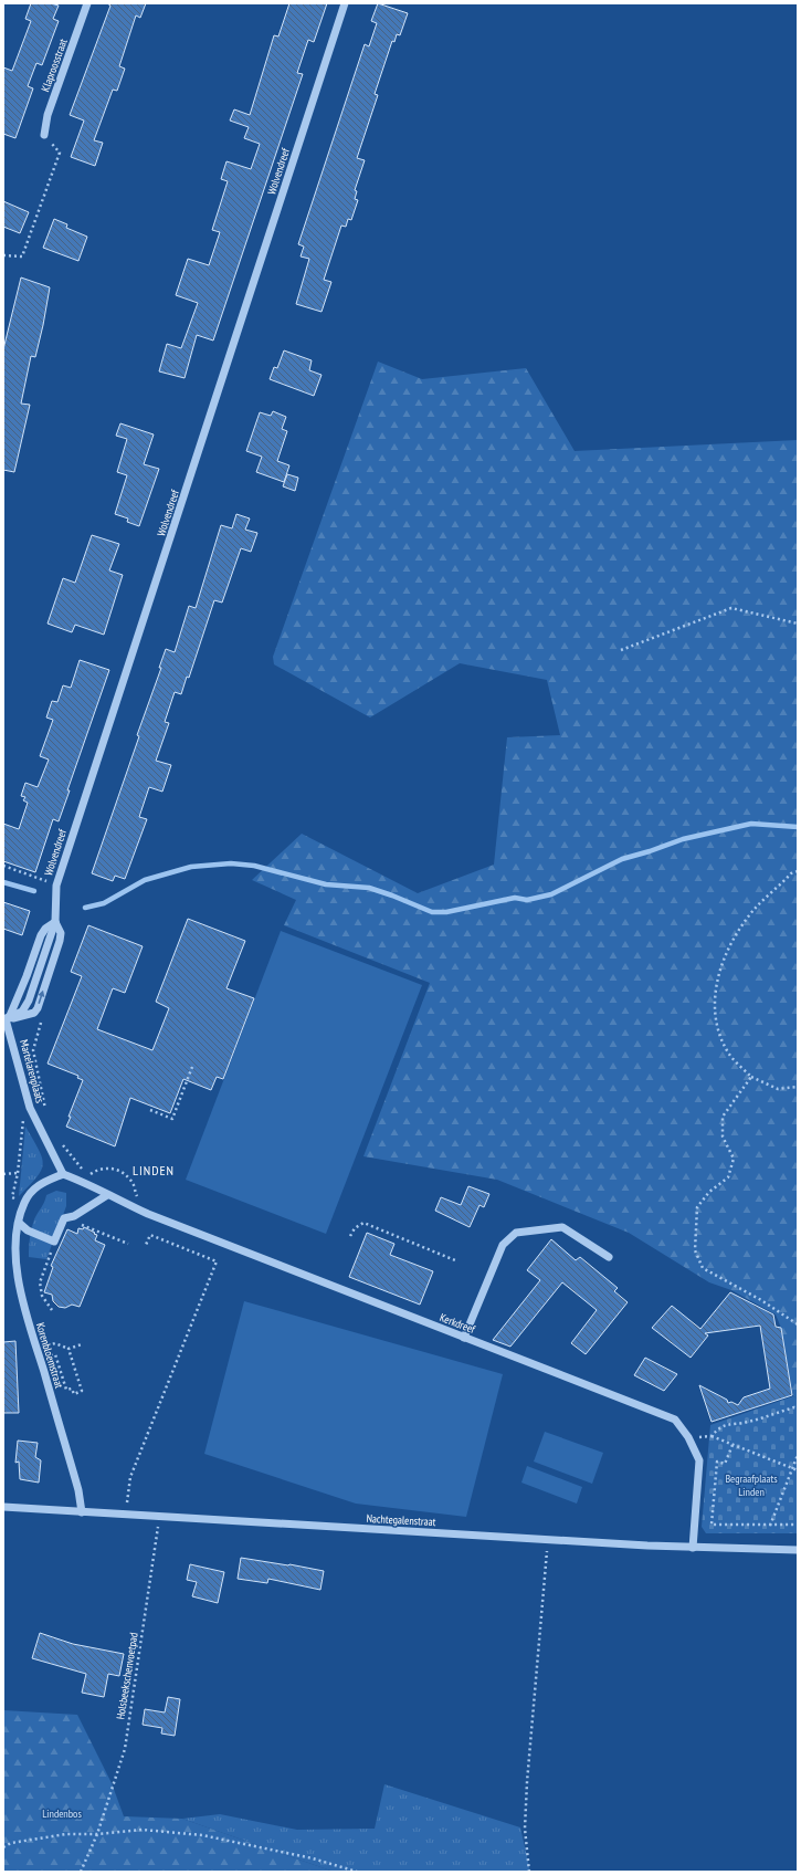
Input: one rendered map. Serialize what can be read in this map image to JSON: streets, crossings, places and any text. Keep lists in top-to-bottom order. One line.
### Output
{"streets":{"street":["Klaproosstraat","Wolvendreef","Martelarenplaats","Kerkdreef","Korenbloemstraat","Nachtegalenstraat"],"path":["Holsbeekschenvoetpad"]},"crossings":[["Wolvendreef","Martelarenplaats"],["Martelarenplaats","Korenbloemstraat"],["Kerkdreef","Nachtegalenstraat"],["Korenbloemstraat","Nachtegalenstraat"],["Nachtegalenstraat","Holsbeekschenvoetpad"]],"districts":["LINDEN"],"parks":["Begraafplaats Linden","Lindenbos"]}
